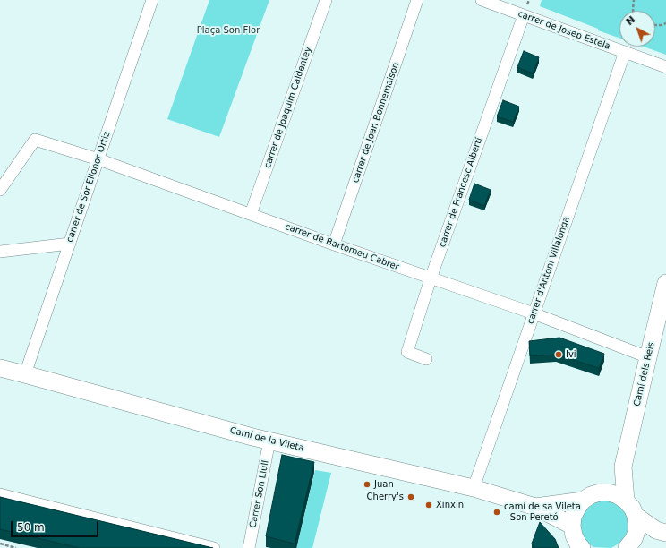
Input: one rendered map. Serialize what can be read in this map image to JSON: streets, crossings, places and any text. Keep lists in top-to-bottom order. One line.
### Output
{"streets":{"street":["carrer de Josep Estela","carrer de Joaquim Caldentey","carrer de Joan Bonnemaison","carrer de Sor Elionor Ortiz","carrer de Francesc Albertí","carrer de Bartomeu Cabrer","carrer d'Antoni Villalonga","Camí dels Reis","Camí de la Vileta","Carrer Son Llull"]},"crossings":[["carrer de Josep Estela","carrer de Francesc Albertí"],["carrer de Josep Estela","carrer d'Antoni Villalonga"],["carrer de Joaquim Caldentey","carrer de Bartomeu Cabrer"],["carrer de Joan Bonnemaison","carrer de Bartomeu Cabrer"],["carrer de Sor Elionor Ortiz","carrer de Bartomeu Cabrer"],["carrer de Sor Elionor Ortiz","Camí de la Vileta"],["carrer de Francesc Albertí","carrer de Bartomeu Cabrer"],["carrer de Bartomeu Cabrer","carrer d'Antoni Villalonga"],["carrer de Bartomeu Cabrer","Camí dels Reis"],["carrer d'Antoni Villalonga","Camí de la Vileta"],["Camí de la Vileta","Carrer Son Llull"]],"parks":["Plaça Son Flor"],"places":["Ivi","Juan","Cherry's","Xinxin","camí de sa Vileta - Son Peretó"],"scale_bar":"50 m","north":"top left"}
